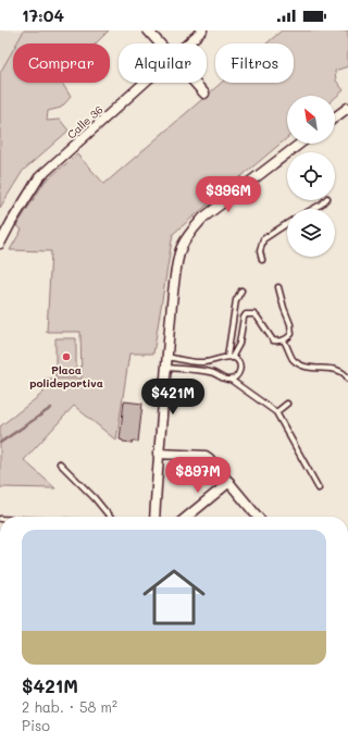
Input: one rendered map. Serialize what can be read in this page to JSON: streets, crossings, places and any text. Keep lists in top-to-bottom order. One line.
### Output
{"streets":{"street":["Calle 36"]},"places":["Placa polideportiva"],"north":"top left","page":{"status":"17:04","chip":["Comprar","Alquilar","Filtros"],"price":["$396M","$421M","$897M"],"list":[{"name":"$421M","note":"2 hab. · 58 m² · Piso"}]}}
